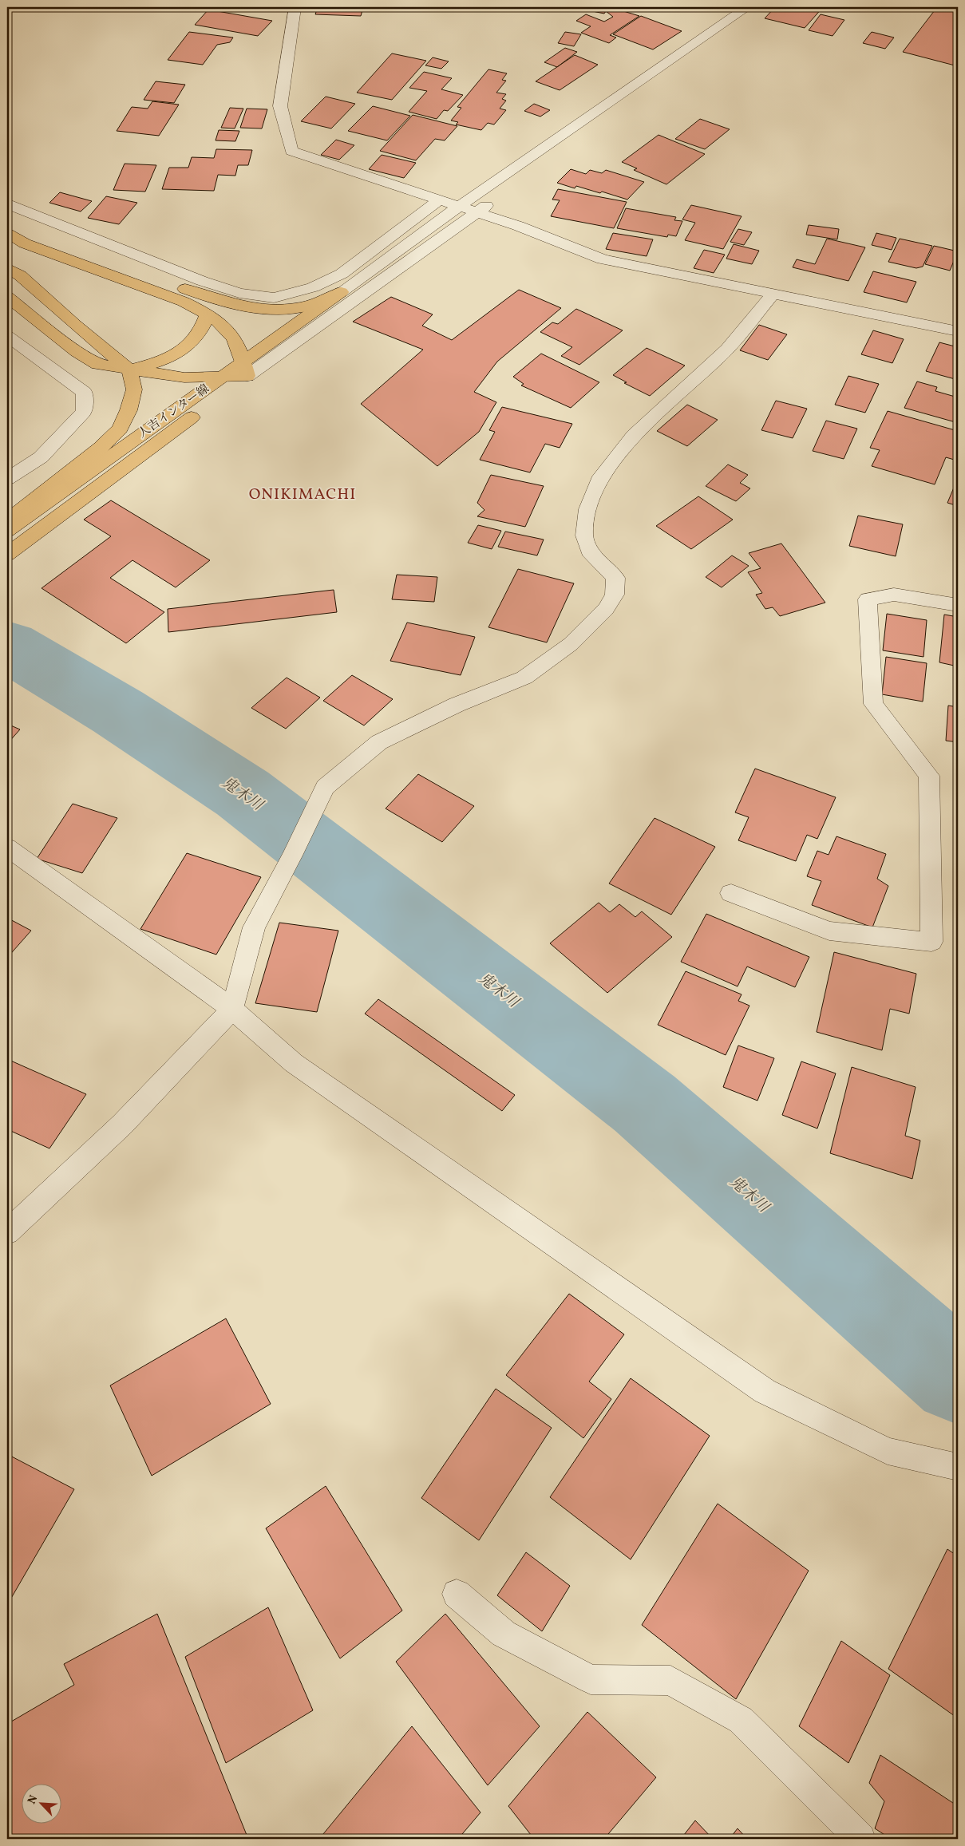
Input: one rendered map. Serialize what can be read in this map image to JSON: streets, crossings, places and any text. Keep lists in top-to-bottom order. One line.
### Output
{"streets":{"main road":["人吉インター線"]},"districts":["ONIKIMACHI"],"water":["鬼木川"],"north":"top left"}
